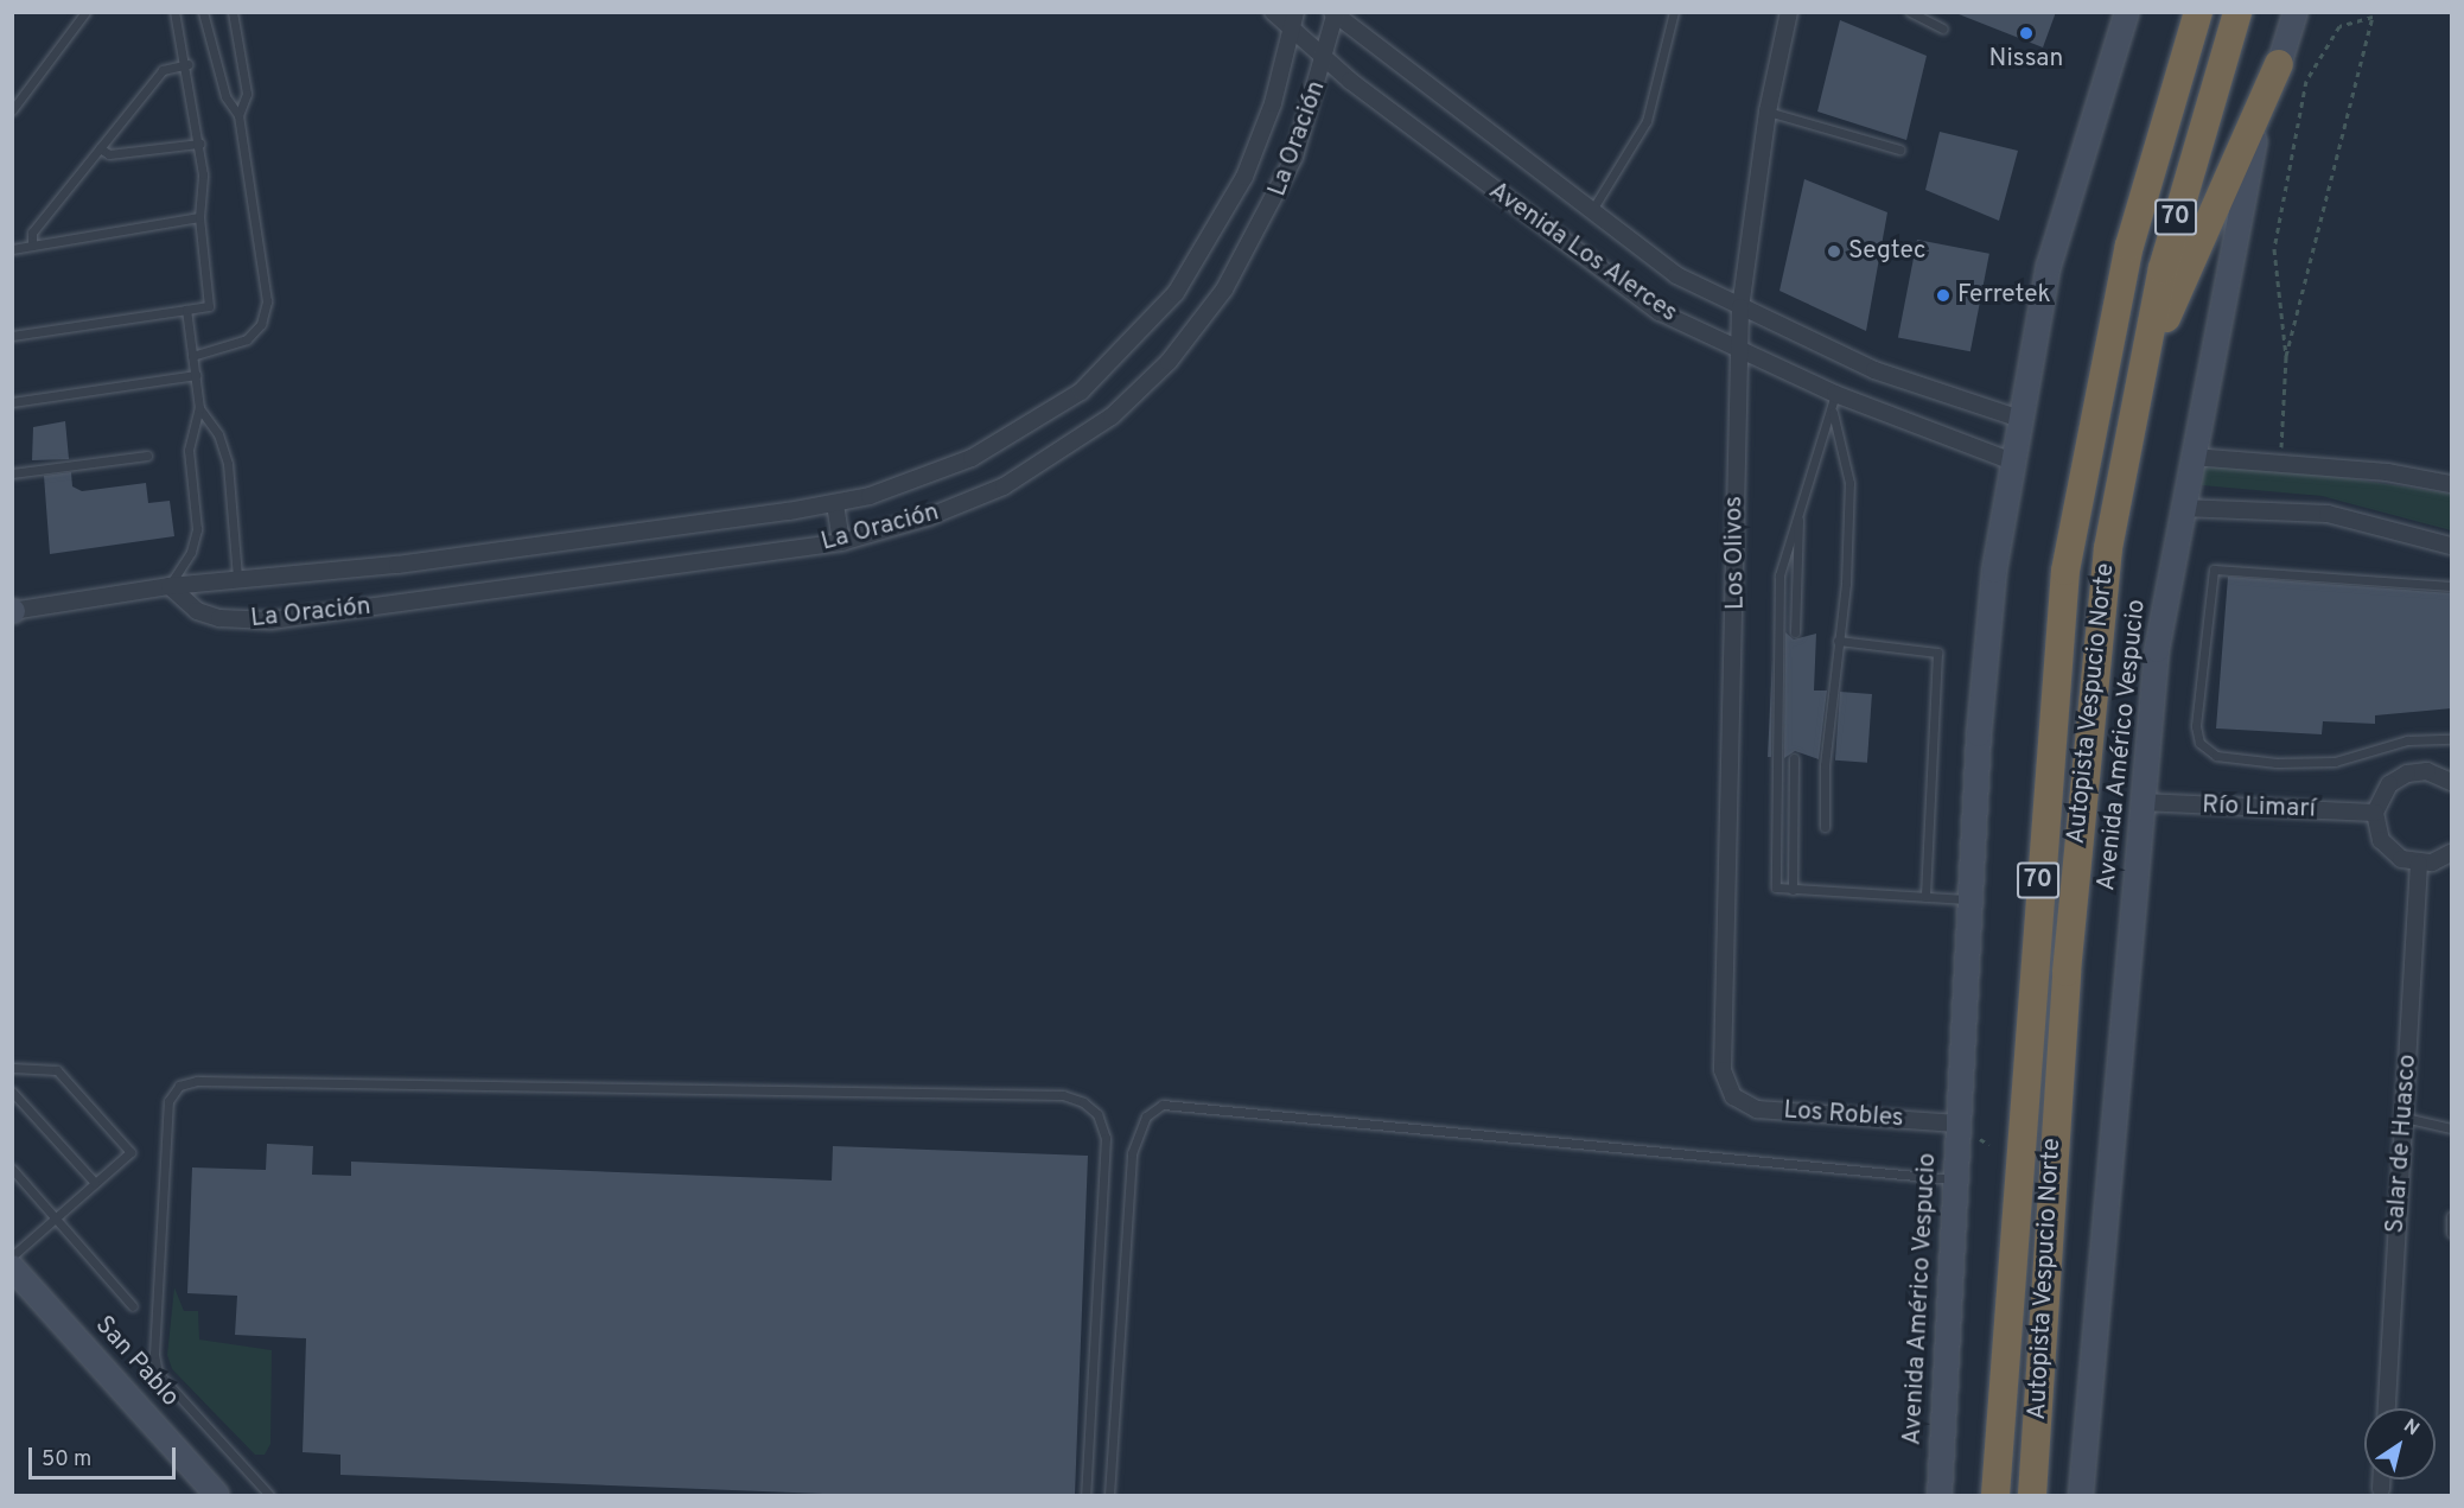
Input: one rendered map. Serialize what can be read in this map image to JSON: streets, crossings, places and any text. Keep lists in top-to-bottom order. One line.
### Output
{"streets":{"highway":["70","Autopista Vespucio Norte"],"main road":["Avenida Américo Vespucio","San Pablo"],"street":["La Oración","Avenida Los Alerces","Los Olivos","Río Limarí","Los Robles","Salar de Huasco"]},"crossings":[["La Oración","Avenida Los Alerces"],["Avenida Los Alerces","Los Olivos"],["Avenida Los Alerces","Avenida Américo Vespucio"],["Los Olivos","Los Robles"],["Avenida Américo Vespucio","Río Limarí"],["Avenida Américo Vespucio","Los Robles"]],"places":["Nissan","Segtec","Ferretek"],"scale_bar":"50 m","north":"top right"}
